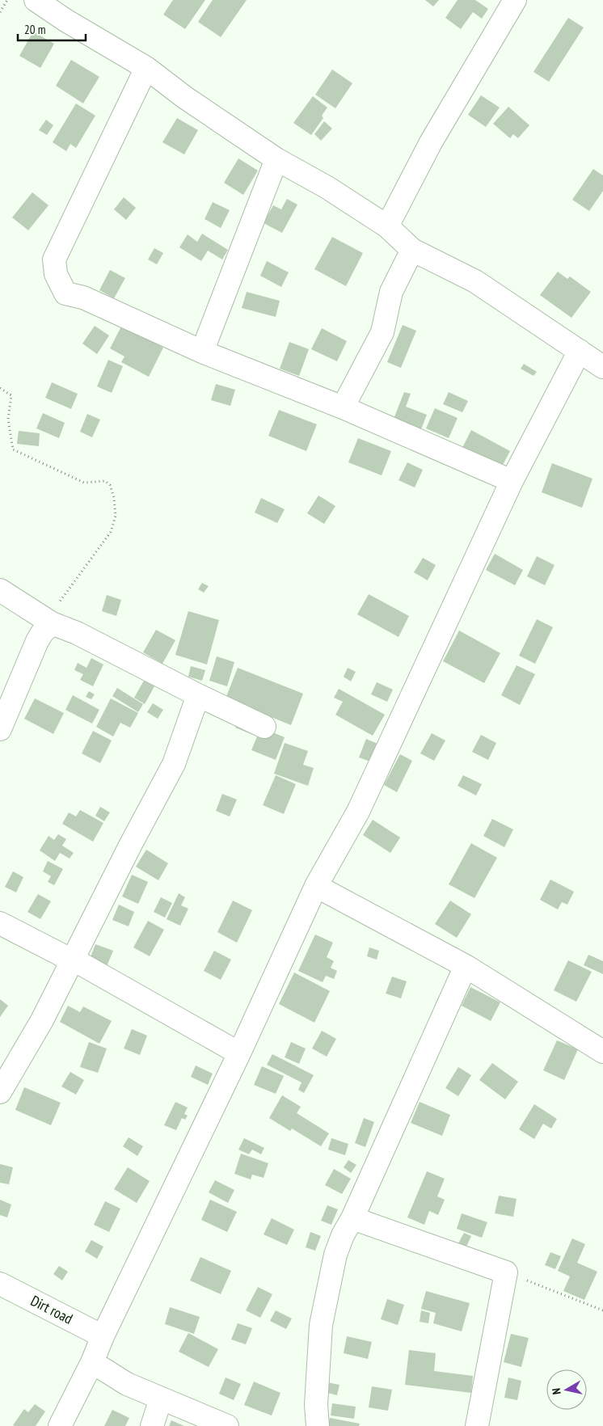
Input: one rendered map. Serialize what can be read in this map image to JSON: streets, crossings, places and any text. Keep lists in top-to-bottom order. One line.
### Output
{"streets":{"street":["Dirt road"]},"scale_bar":"20 m","north":"left"}
